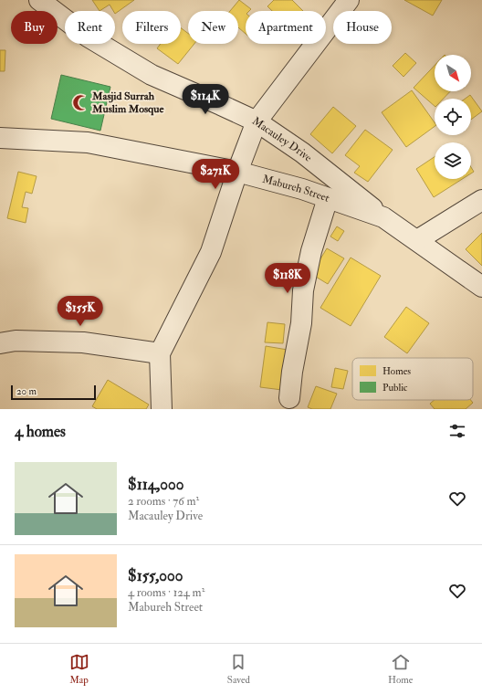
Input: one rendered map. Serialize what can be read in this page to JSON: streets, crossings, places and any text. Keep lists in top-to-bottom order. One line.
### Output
{"streets":{"street":["Macauley Drive","Mabureh Street"]},"crossings":[["Macauley Drive","Mabureh Street"]],"places":{"mosque":["Masjid Surrah Muslim Mosque"]},"legend":["Homes","Public"],"scale_bar":"20 m","north":"bottom right","page":{"chip":["Buy","Rent","Filters","New","Apartment","House"],"price":["$114K","$271K","$118K","$155K"],"scale":"20 m","heading":"4 homes","list":[{"name":"$114,000","note":"2 rooms · 76 m² · Macauley Drive"},{"name":"$155,000","note":"4 rooms · 124 m² · Mabureh Street"}],"tabs":["Map","Saved","Home"]}}
